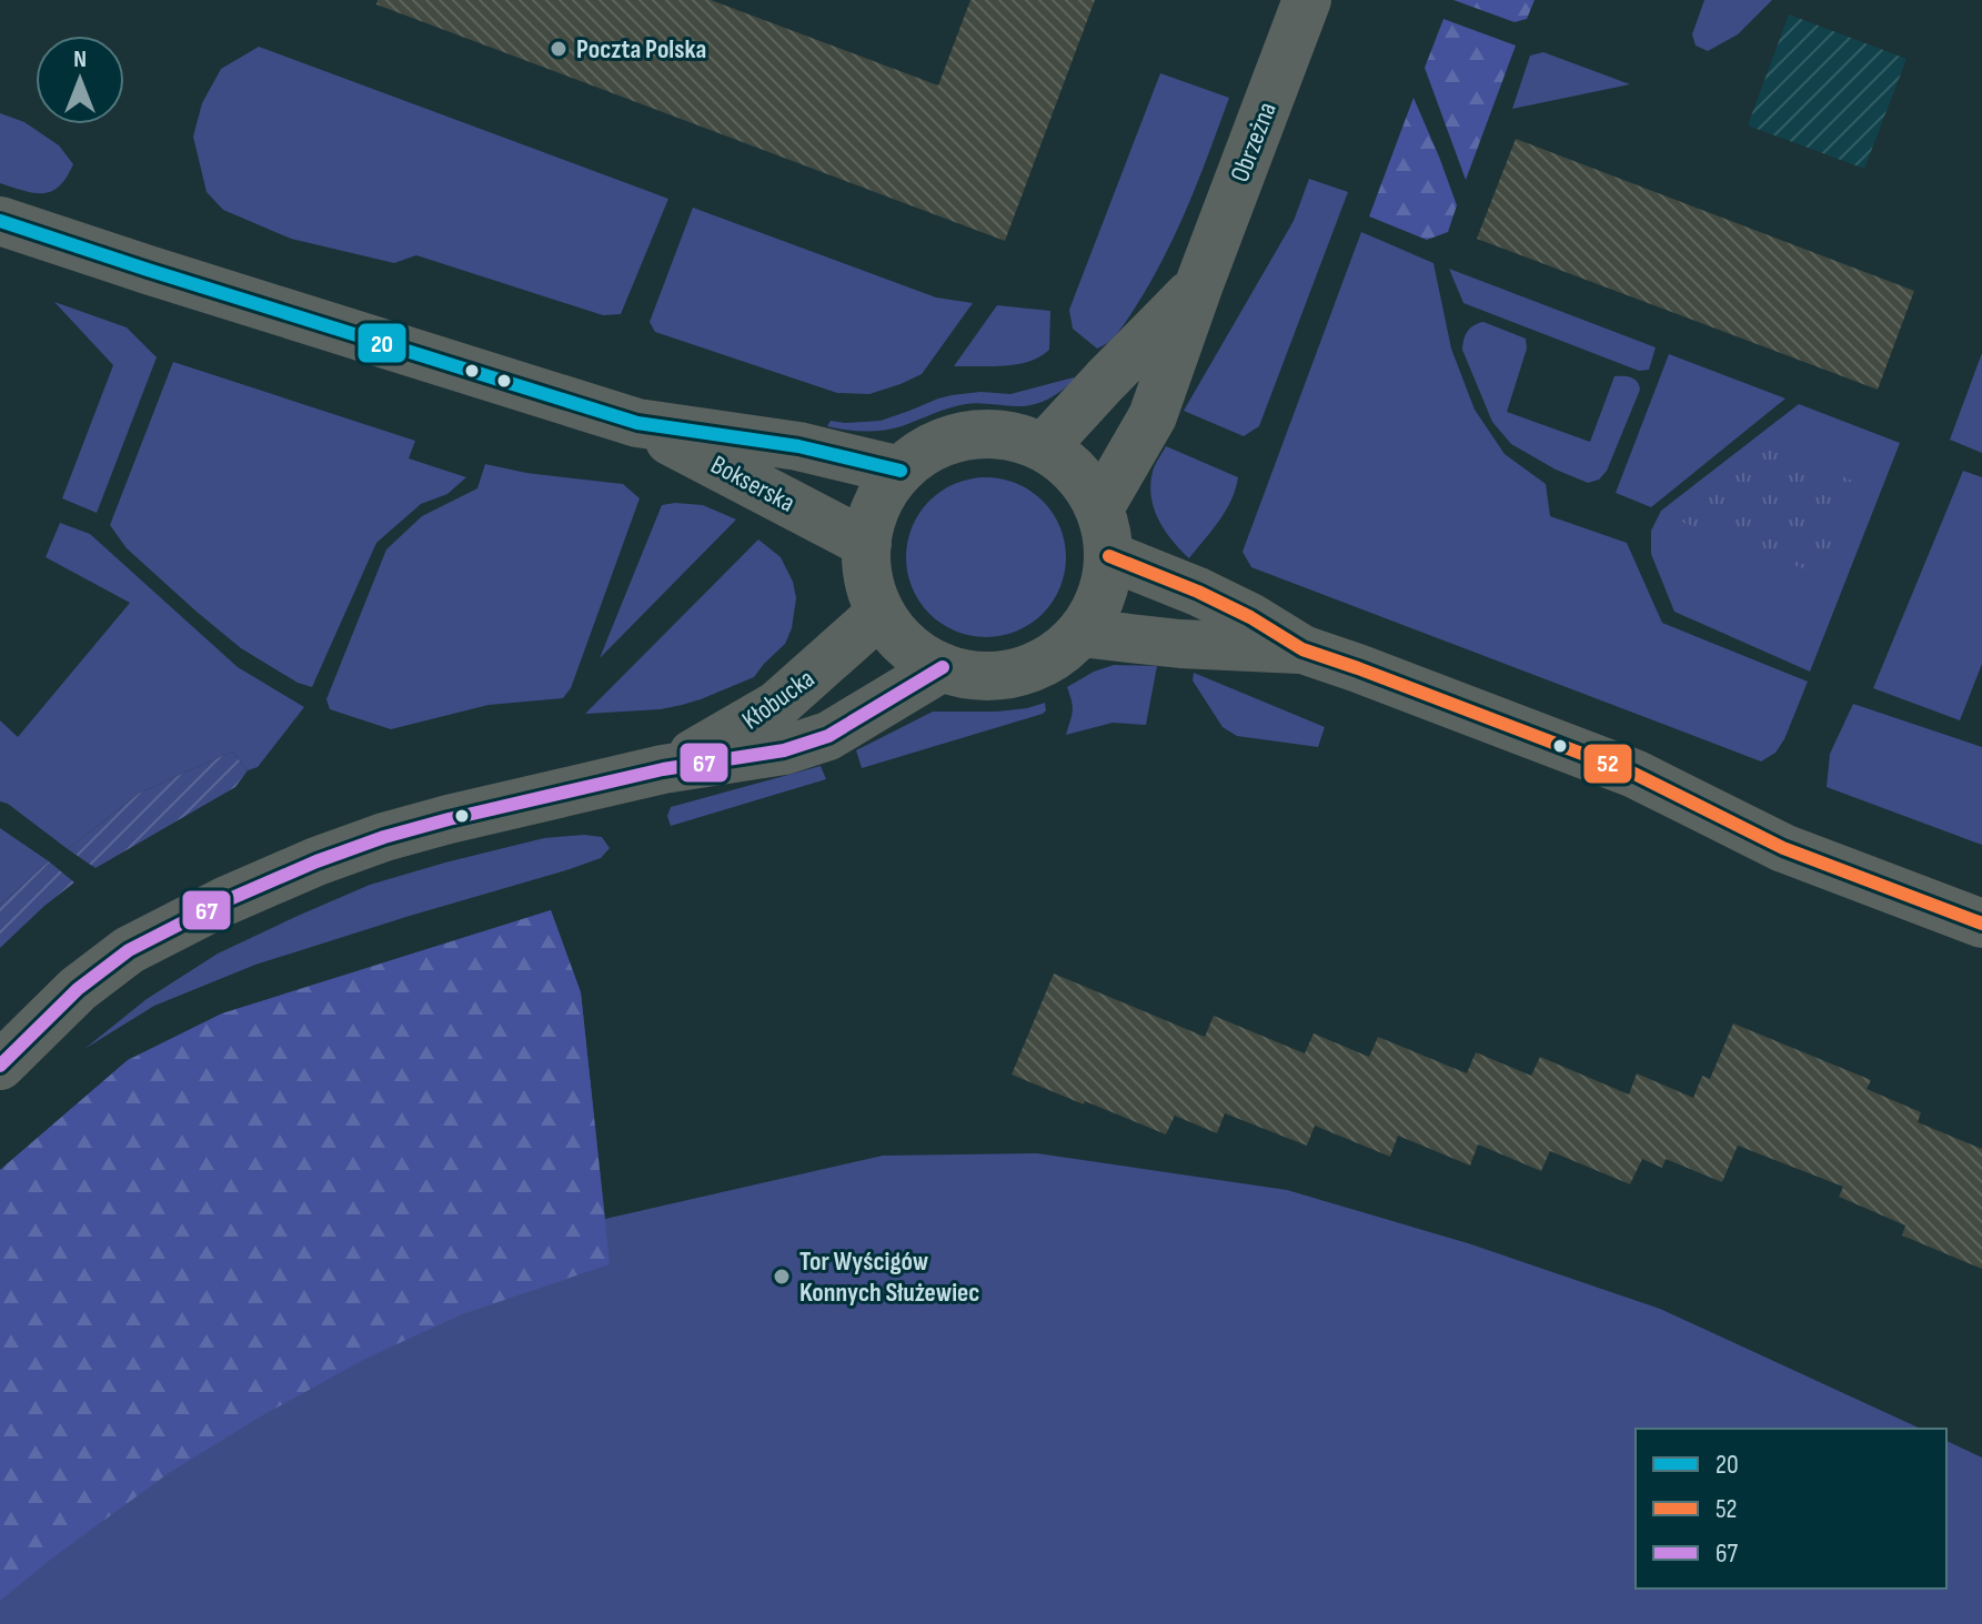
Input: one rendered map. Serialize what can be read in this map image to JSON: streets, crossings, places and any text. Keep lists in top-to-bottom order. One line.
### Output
{"streets":{"street":["Obrzeżna","Bokserska","Kłobucka"]},"crossings":[["Obrzeżna","Bokserska"],["Obrzeżna","Kłobucka"],["Bokserska","Kłobucka"]],"places":["Poczta Polska","Tor Wyścigów Konnych Służewiec"],"lines":["transit line 20","transit line 52","transit line 67"],"legend":["20","52","67"],"north":"top"}
